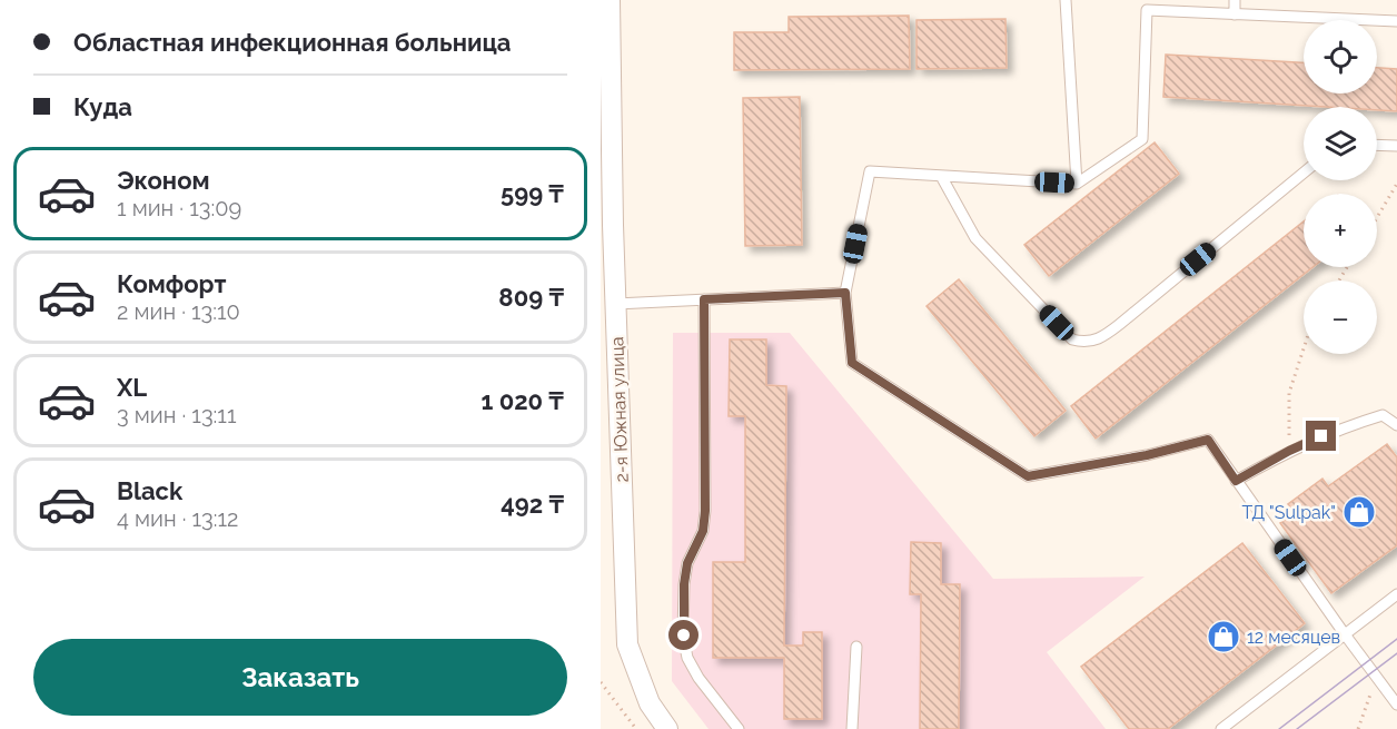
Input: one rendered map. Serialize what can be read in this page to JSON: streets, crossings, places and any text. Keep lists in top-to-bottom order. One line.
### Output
{"streets":{"street":["2-я Южная улица"]},"places":{"shop":["ТД \"Sulpak\"","12 месяцев"]},"page":{"banner":["Областная инфекционная больница","Куда"],"map_buttons":["+","−"],"list":[{"name":"Эконом","note":"1 мин · 13:09","value":"599 ₸"},{"name":"Комфорт","note":"2 мин · 13:10","value":"809 ₸"},{"name":"XL","note":"3 мин · 13:11","value":"1 020 ₸"},{"name":"Black","note":"4 мин · 13:12","value":"492 ₸"}],"buttons":"Заказать"}}
